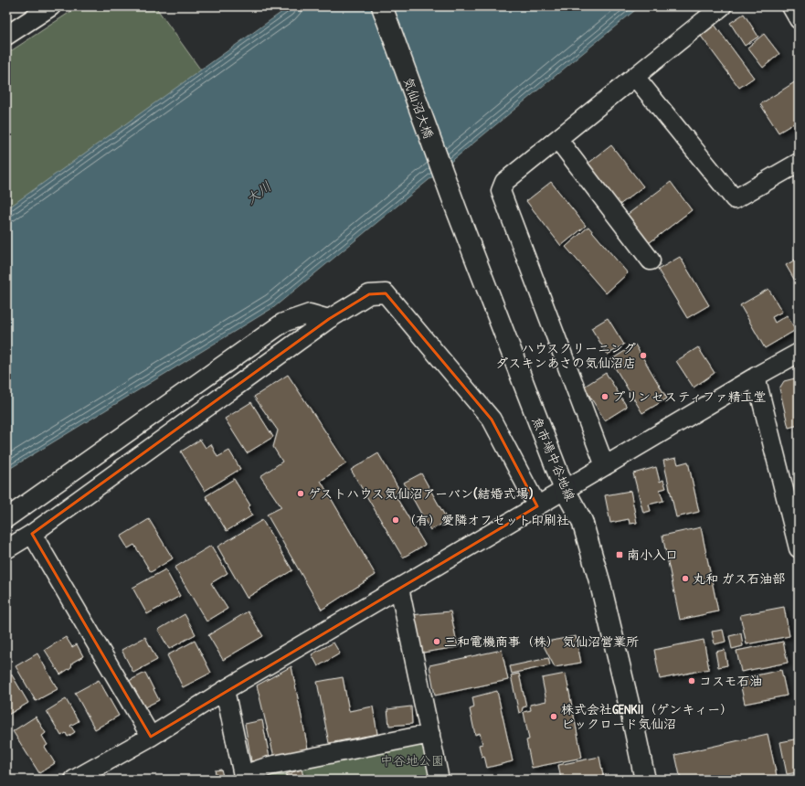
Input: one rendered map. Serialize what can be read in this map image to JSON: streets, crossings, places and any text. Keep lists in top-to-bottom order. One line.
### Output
{"streets":{"street":["気仙沼大橋","魚市場中谷地線"]},"crossings":[["気仙沼大橋","魚市場中谷地線"]],"water":["大川"],"parks":["中谷地公園"],"places":{"other":["ハウスクリーニング ダスキンあさの気仙沼店","プリンセスティファ精工堂","ゲストハウス気仙沼アーバン(結婚式場)","（有）愛隣オフセット印刷社","丸和 ガス石油部","三和電機商事（株） 気仙沼営業所","コスモ石油","株式会社GENKII（ゲンキィー） ビックロード気仙沼"],"transit":["南小入口"]}}
